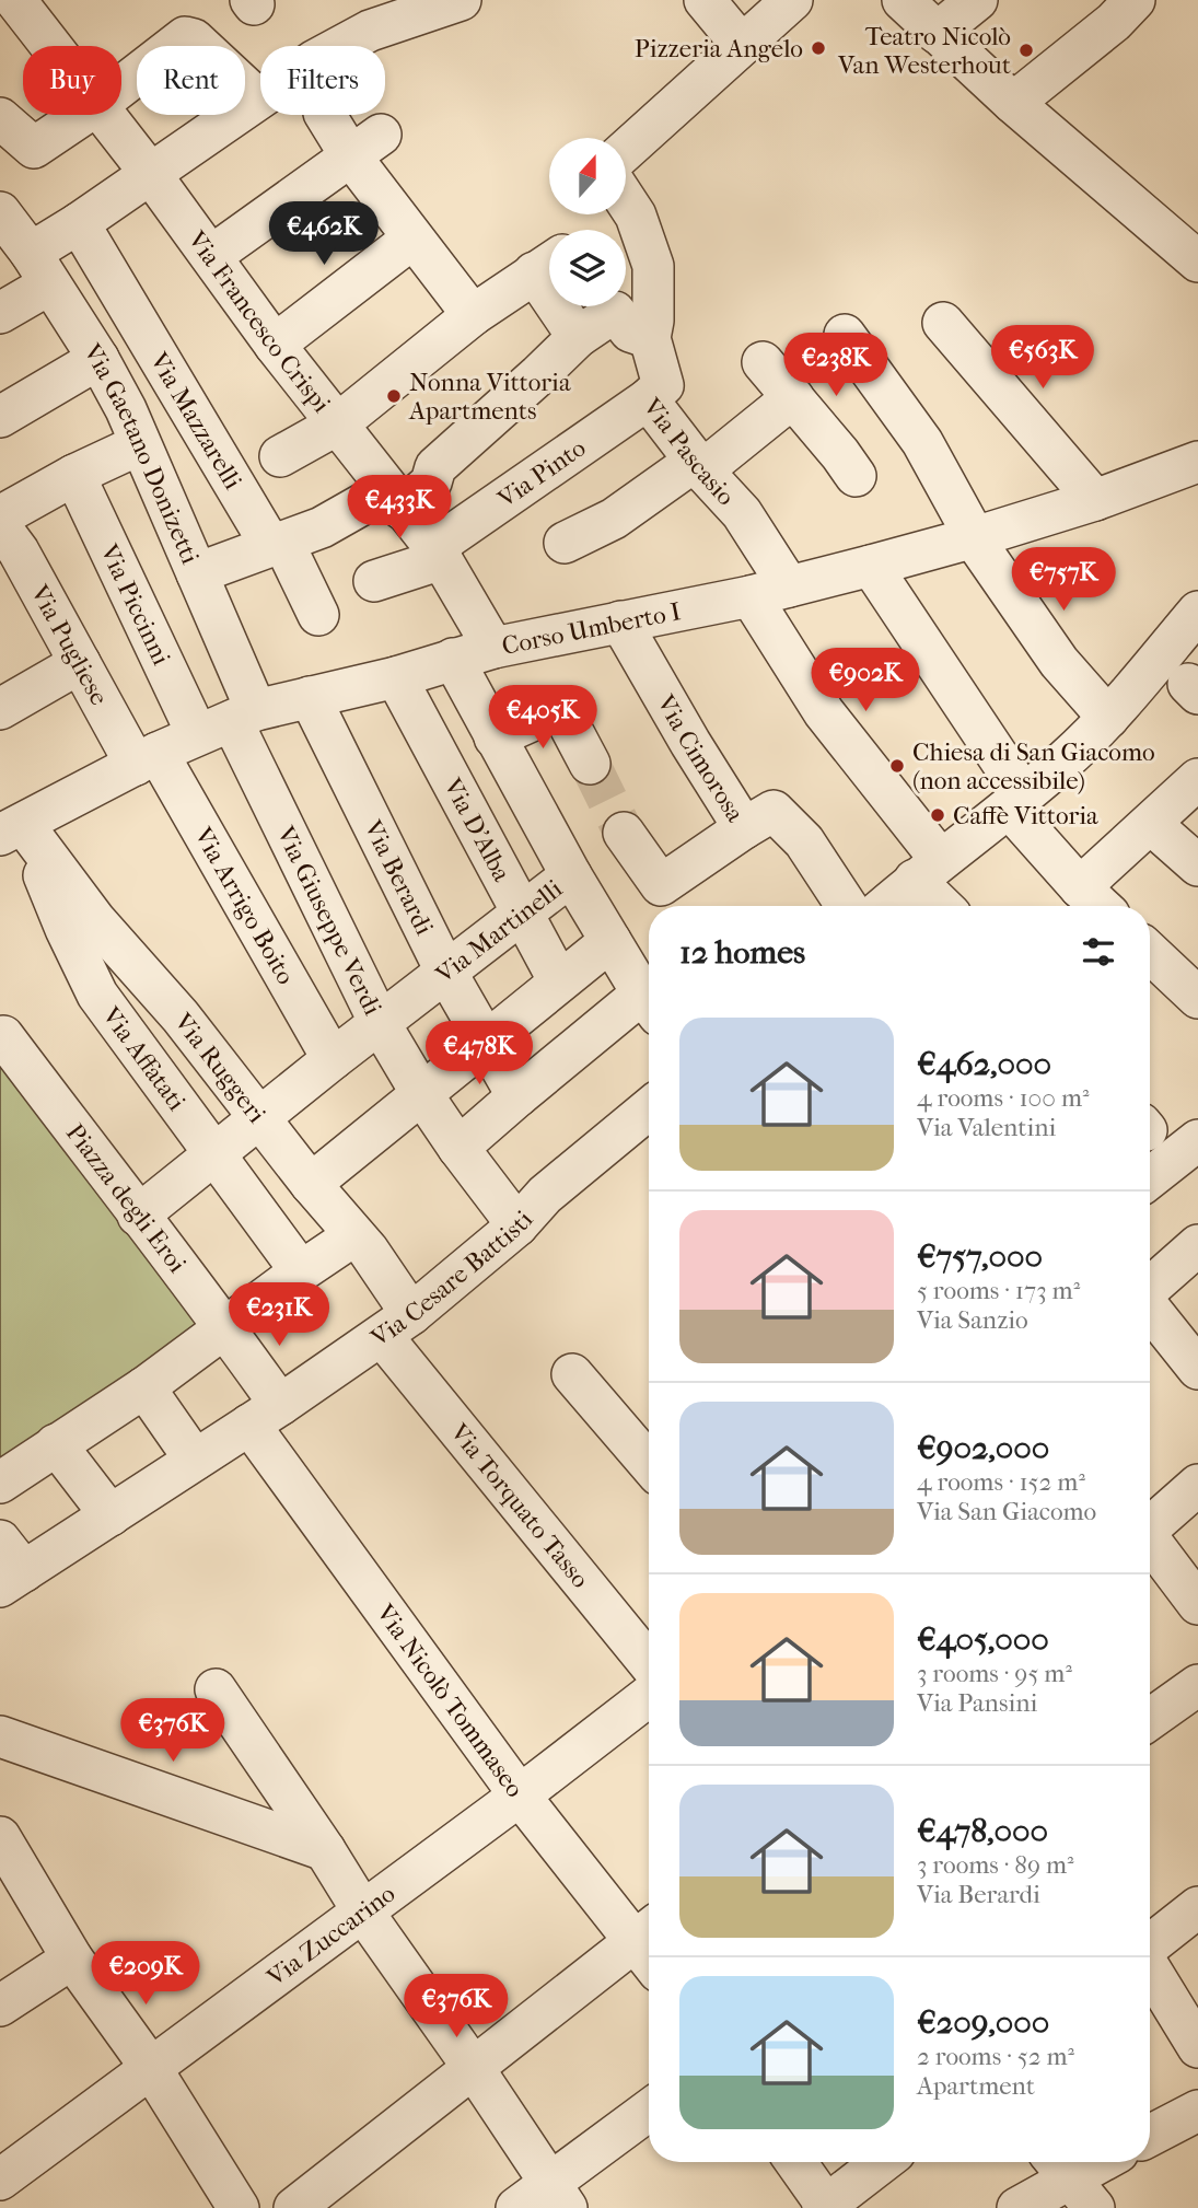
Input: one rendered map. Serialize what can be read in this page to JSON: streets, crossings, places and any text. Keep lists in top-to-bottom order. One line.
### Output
{"streets":{"street":["Via Francesco Crispi","Via Mazzarelli","Via Pascasio","Via Gaetano Donizetti","Via Pinto","Via Piccinni","Corso Umberto I","Via Pugliese","Via Cimorosa","Via D'Alba","Via Berardi","Via Arrigo Boito","Via Giuseppe Verdi","Via Martinelli","Via Affatati","Via Ruggeri","Piazza degli Eroi","Via Cesare Battisti","Via Torquato Tasso","Via Nicolò Tommaseo","Via Zuccarino"]},"crossings":[["Via Francesco Crispi","Via Pinto"],["Via Francesco Crispi","Corso Umberto I"],["Via Pascasio","Via Pinto"],["Via Pascasio","Corso Umberto I"],["Via Gaetano Donizetti","Via Piccinni"],["Via Gaetano Donizetti","Corso Umberto I"],["Via Gaetano Donizetti","Via Giuseppe Verdi"],["Via Piccinni","Corso Umberto I"],["Via Piccinni","Via Giuseppe Verdi"],["Corso Umberto I","Via Pugliese"],["Corso Umberto I","Via Cimorosa"],["Corso Umberto I","Via D'Alba"],["Corso Umberto I","Via Berardi"],["Corso Umberto I","Via Arrigo Boito"],["Corso Umberto I","Via Giuseppe Verdi"],["Corso Umberto I","Via Affatati"],["Corso Umberto I","Via Ruggeri"],["Via Pugliese","Via Arrigo Boito"],["Via D'Alba","Via Martinelli"],["Via Berardi","Via Martinelli"],["Via Arrigo Boito","Via Martinelli"],["Via Giuseppe Verdi","Via Martinelli"],["Via Giuseppe Verdi","Via Cesare Battisti"],["Via Martinelli","Via Affatati"],["Via Martinelli","Via Ruggeri"],["Via Martinelli","Piazza degli Eroi"],["Via Affatati","Via Ruggeri"],["Via Ruggeri","Via Cesare Battisti"],["Via Ruggeri","Via Torquato Tasso"],["Piazza degli Eroi","Via Cesare Battisti"],["Piazza degli Eroi","Via Nicolò Tommaseo"],["Via Cesare Battisti","Via Torquato Tasso"],["Via Cesare Battisti","Via Nicolò Tommaseo"],["Via Nicolò Tommaseo","Via Zuccarino"]],"places":["Pizzeria Angelo","Teatro Nicolò Van Westerhout","Nonna Vittoria Apartments","Chiesa di San Giacomo (non accessibile)","Caffè Vittoria"],"north":"top","page":{"chip":["Buy","Rent","Filters"],"price":["€462K","€563K","€238K","€433K","€757K","€902K","€405K","€478K","€231K","€376K","€209K","€376K"],"heading":"12 homes","list":[{"name":"€462,000","note":"4 rooms · 100 m² · Via Valentini"},{"name":"€757,000","note":"5 rooms · 173 m² · Via Sanzio"},{"name":"€902,000","note":"4 rooms · 152 m² · Via San Giacomo"},{"name":"€405,000","note":"3 rooms · 95 m² · Via Pansini"},{"name":"€478,000","note":"3 rooms · 89 m² · Via Berardi"},{"name":"€209,000","note":"2 rooms · 52 m² · Apartment"}]}}
